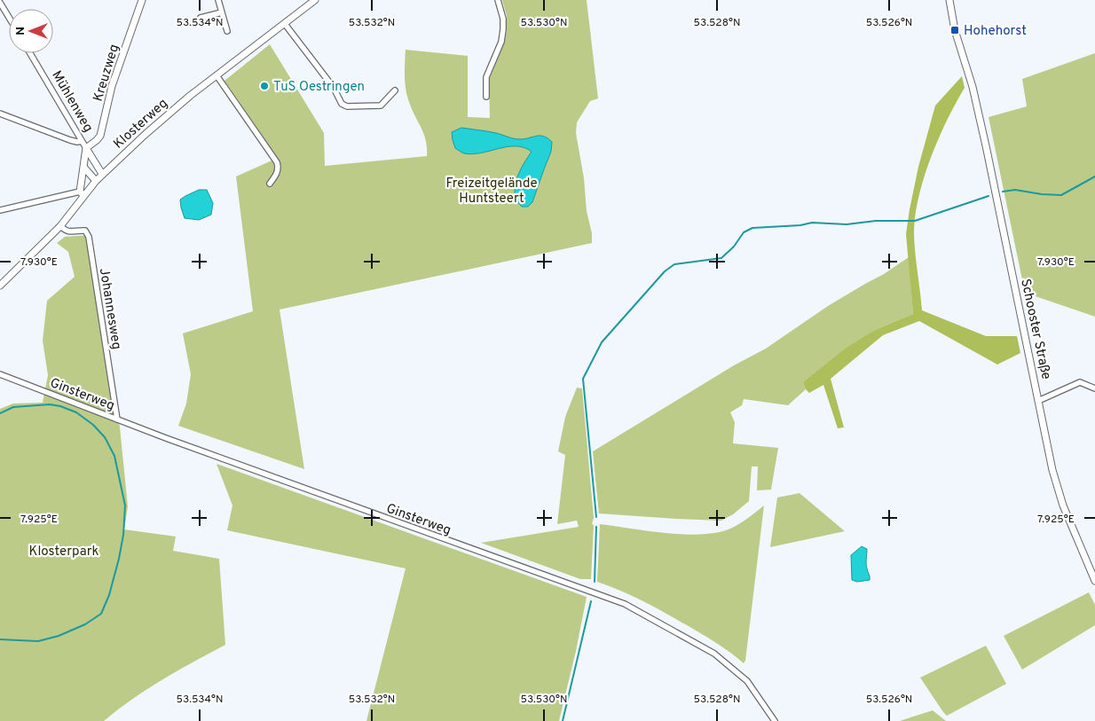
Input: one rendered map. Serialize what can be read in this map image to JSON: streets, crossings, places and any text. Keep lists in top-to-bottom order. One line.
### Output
{"streets":{"street":["Kreuzweg","Mühlenweg","Klosterweg","Johannesweg","Schooster Straße","Ginsterweg"]},"crossings":[["Kreuzweg","Mühlenweg"],["Mühlenweg","Klosterweg"],["Klosterweg","Johannesweg"],["Johannesweg","Ginsterweg"]],"parks":["Freizeitgelände Huntsteert","Klosterpark"],"places":{"transit":["Hohehorst"],"other":["TuS Oestringen"]},"north":"left","coordinates":["53.534°N","53.532°N","53.530°N","53.528°N","53.526°N","7.930°E","7.925°E"]}
